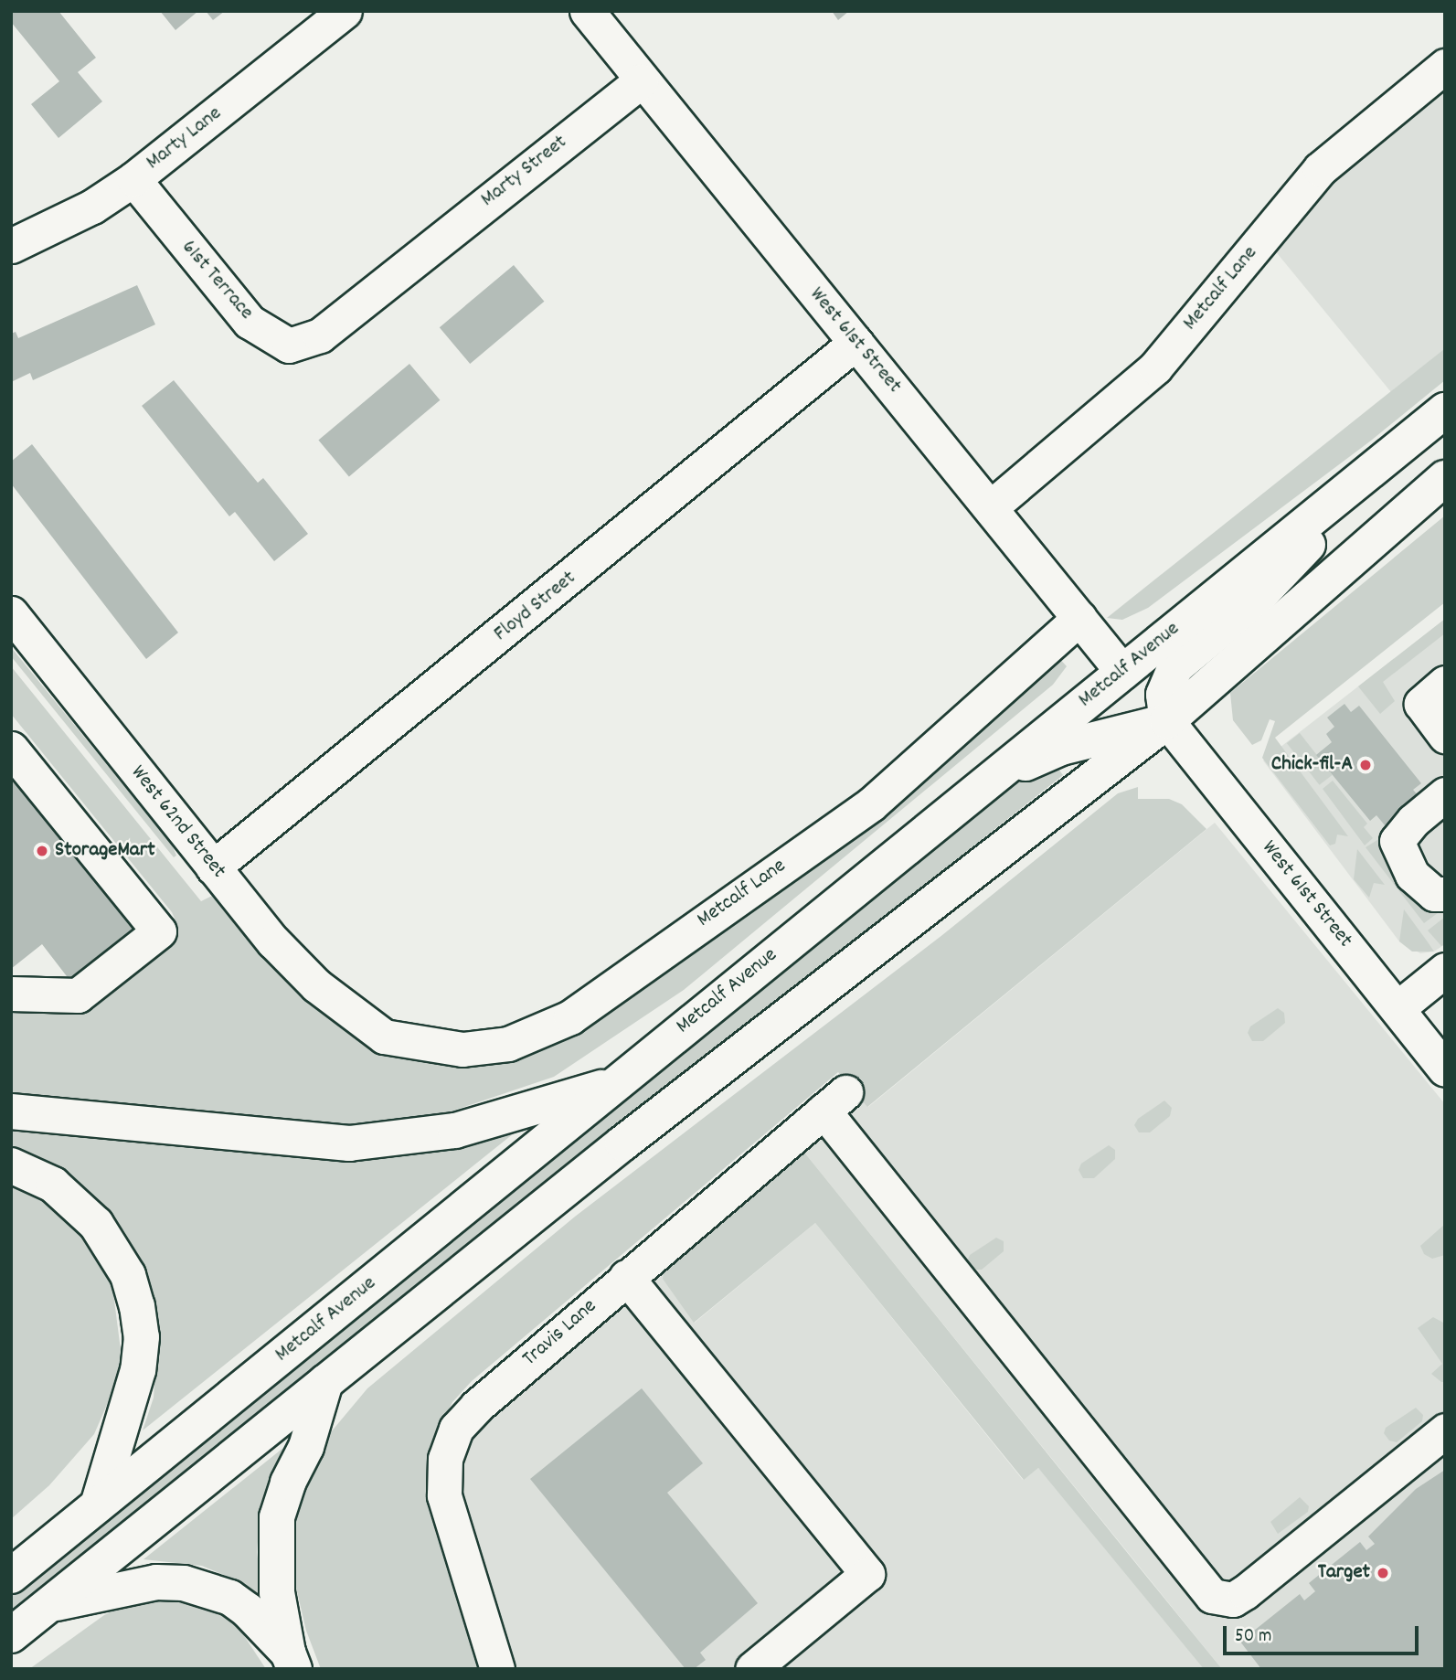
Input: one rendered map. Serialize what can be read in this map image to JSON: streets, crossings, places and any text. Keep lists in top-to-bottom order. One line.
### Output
{"streets":{"highway":["Metcalf Avenue"],"street":["Marty Lane","Marty Street","61st Terrace","Metcalf Lane","West 61st Street","Floyd Street","West 62nd Street","Travis Lane"]},"crossings":[["Marty Lane","61st Terrace"],["Marty Street","61st Terrace"],["Marty Street","West 61st Street"],["Metcalf Lane","West 61st Street"],["Metcalf Lane","West 62nd Street"],["West 61st Street","Floyd Street"],["West 61st Street","Metcalf Avenue"],["Floyd Street","West 62nd Street"]],"places":["Chick-fil-A","StorageMart","Target"],"scale_bar":"50 m"}
